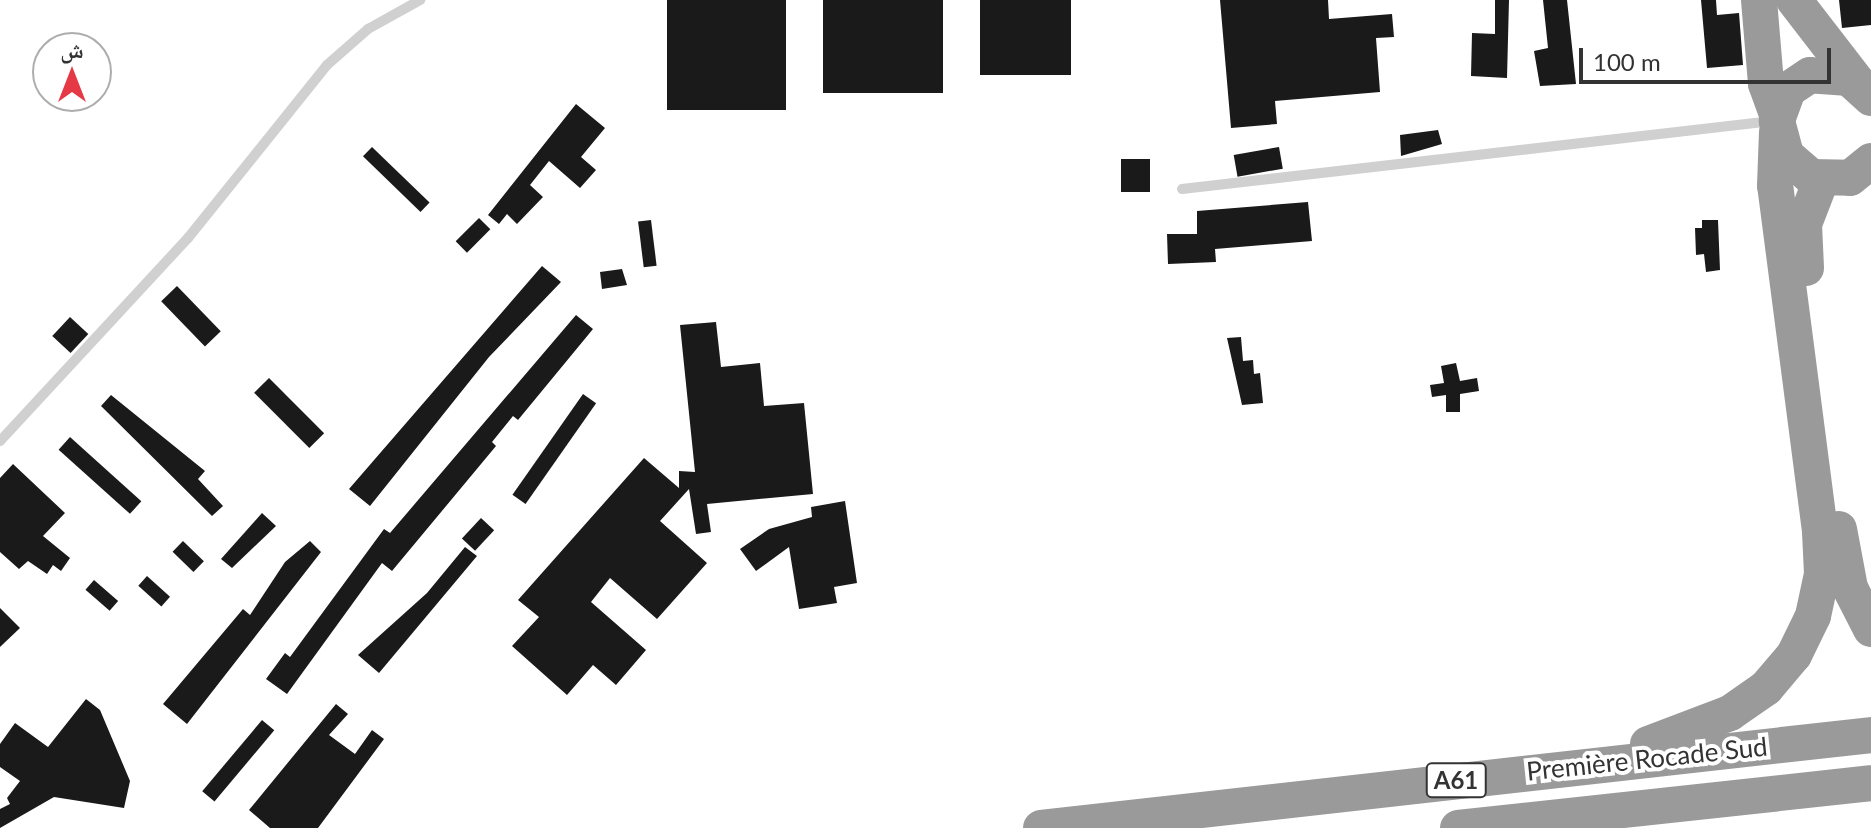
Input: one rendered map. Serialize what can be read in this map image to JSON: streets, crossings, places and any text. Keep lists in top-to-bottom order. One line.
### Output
{"streets":{"highway":["Première Rocade Sud","A61"]},"scale_bar":"100 m","north":"top"}
